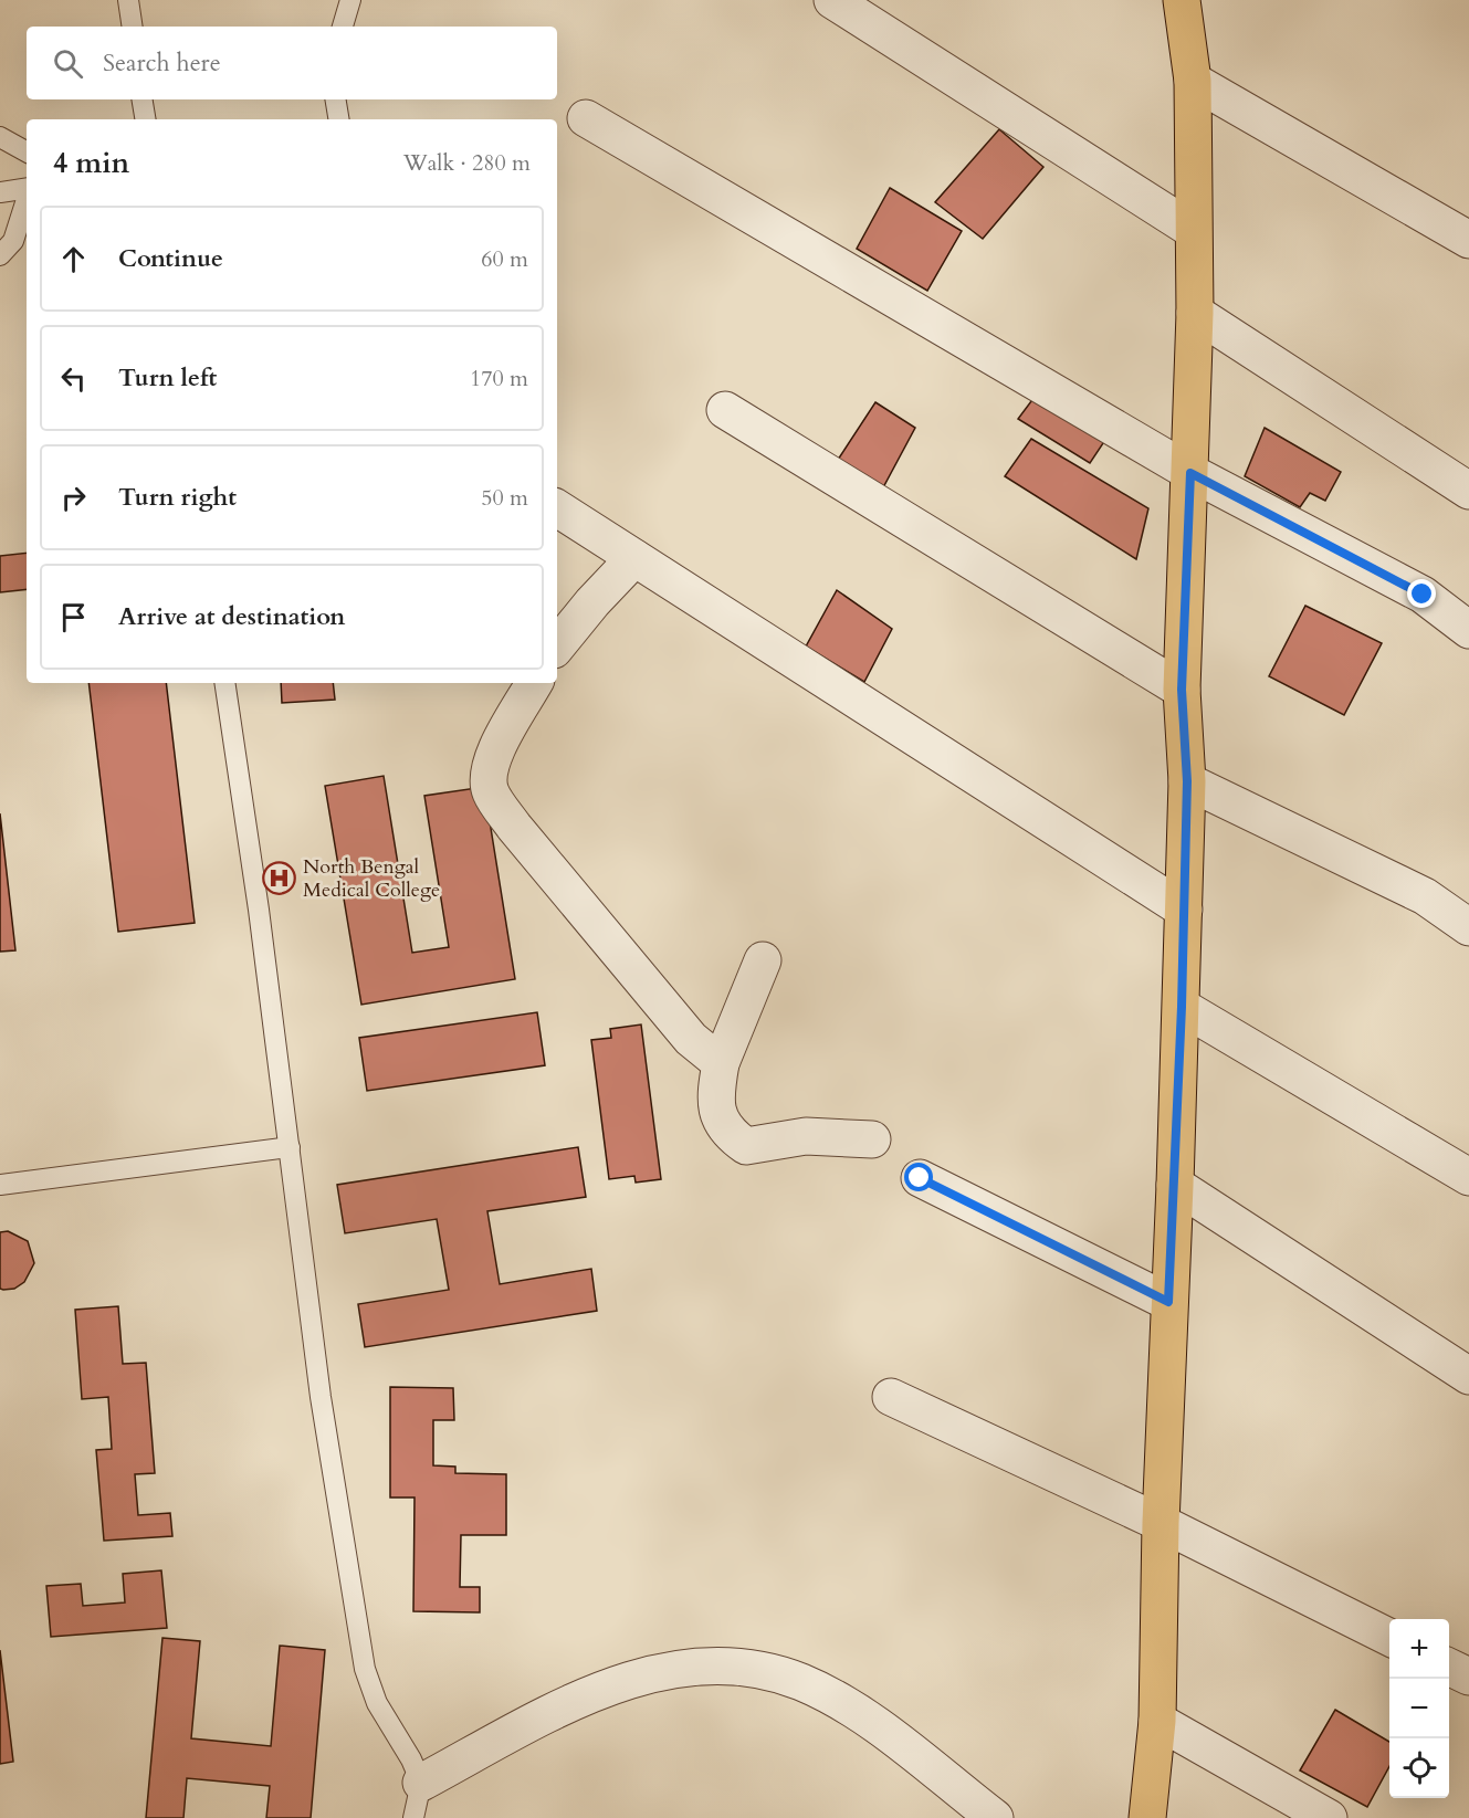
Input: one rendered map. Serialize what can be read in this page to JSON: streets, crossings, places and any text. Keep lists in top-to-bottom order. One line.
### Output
{"places":{"hospital":["North Bengal Medical College"]},"page":{"search":"Search here","heading":["4 min","Walk · 280 m"],"list":[["Continue","60 m"],["Turn left","170 m"],["Turn right","50 m"],"Arrive at destination"],"map_buttons":["+","−"]}}
